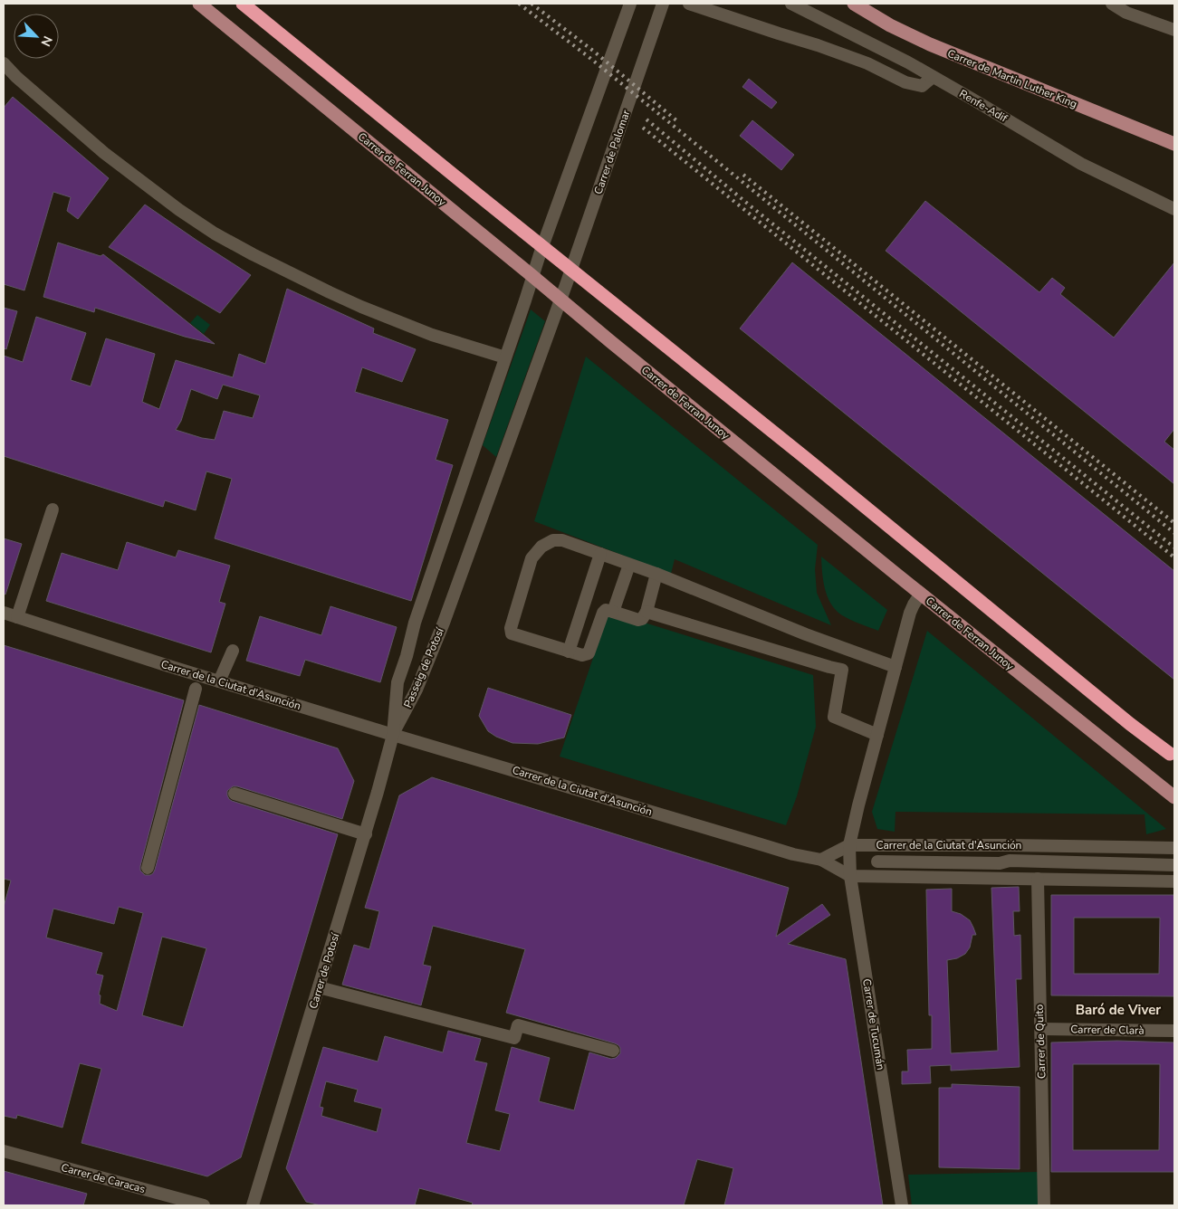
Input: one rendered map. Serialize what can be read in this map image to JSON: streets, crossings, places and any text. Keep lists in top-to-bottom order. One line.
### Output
{"streets":{"main road":["Carrer de Martin Luther King","Carrer de Ferran Junoy"],"street":["Renfe-Adif","Carrer de Palomar","Passeig de Potosí","Carrer de la Ciutat d'Asunción","Carrer de Potosí","Carrer de Tucumán","Carrer de Clarà","Carrer de Quito","Carrer de Caracas"]},"crossings":[["Carrer de Palomar","Carrer de Ferran Junoy"],["Carrer de Palomar","Passeig de Potosí"],["Carrer de Ferran Junoy","Passeig de Potosí"],["Carrer de Ferran Junoy","Carrer de Tucumán"],["Passeig de Potosí","Carrer de la Ciutat d'Asunción"],["Passeig de Potosí","Carrer de Potosí"],["Carrer de la Ciutat d'Asunción","Carrer de Potosí"],["Carrer de la Ciutat d'Asunción","Carrer de Tucumán"],["Carrer de Clarà","Carrer de Quito"]],"districts":["Baró de Viver"],"north":"bottom right"}
